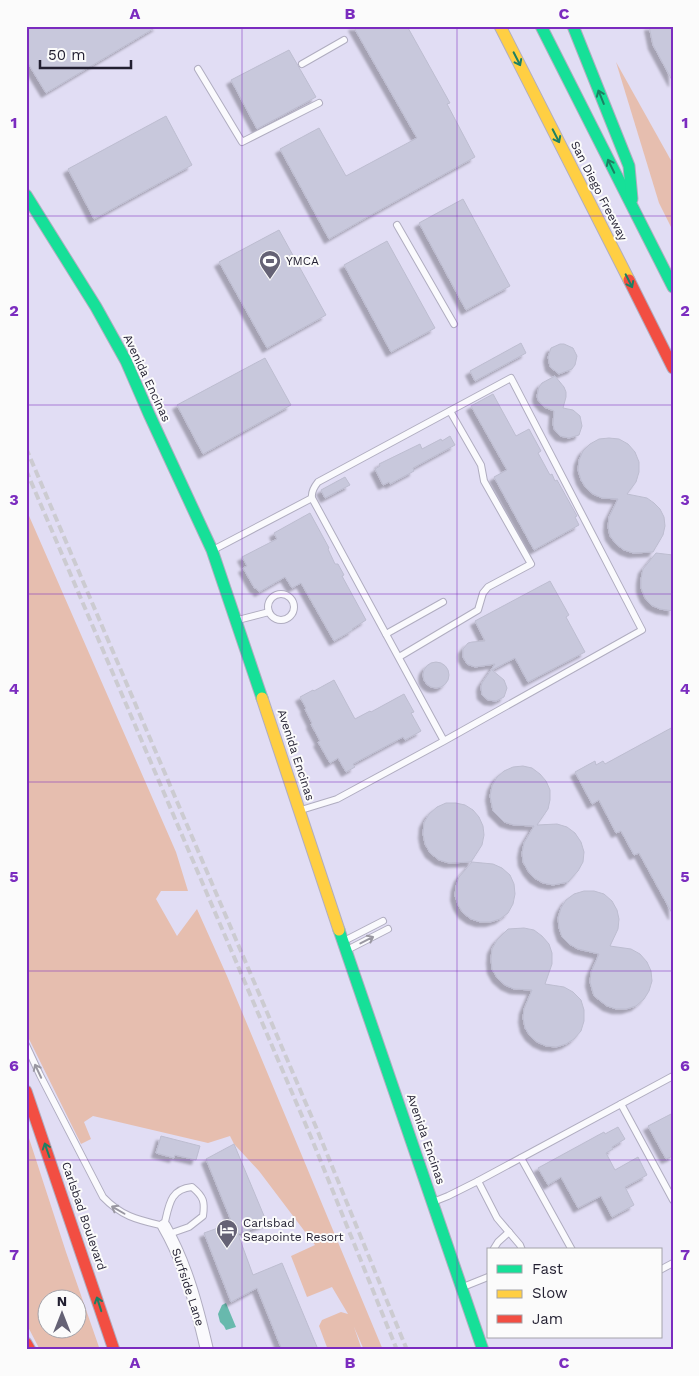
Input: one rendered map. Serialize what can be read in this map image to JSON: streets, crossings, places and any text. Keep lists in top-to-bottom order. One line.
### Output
{"streets":{"main road":["San Diego Freeway","Avenida Encinas","Carlsbad Boulevard"],"street":["Surfside Lane"]},"one_way":["Carlsbad Boulevard"],"places":{"sports":["YMCA"],"hotel":["Carlsbad Seapointe Resort"]},"legend":["Fast","Slow","Jam"],"scale_bar":"50 m","north":"top","grid":{"columns":["A","B","C"],"rows":["1","2","3","4","5","6","7"]}}
